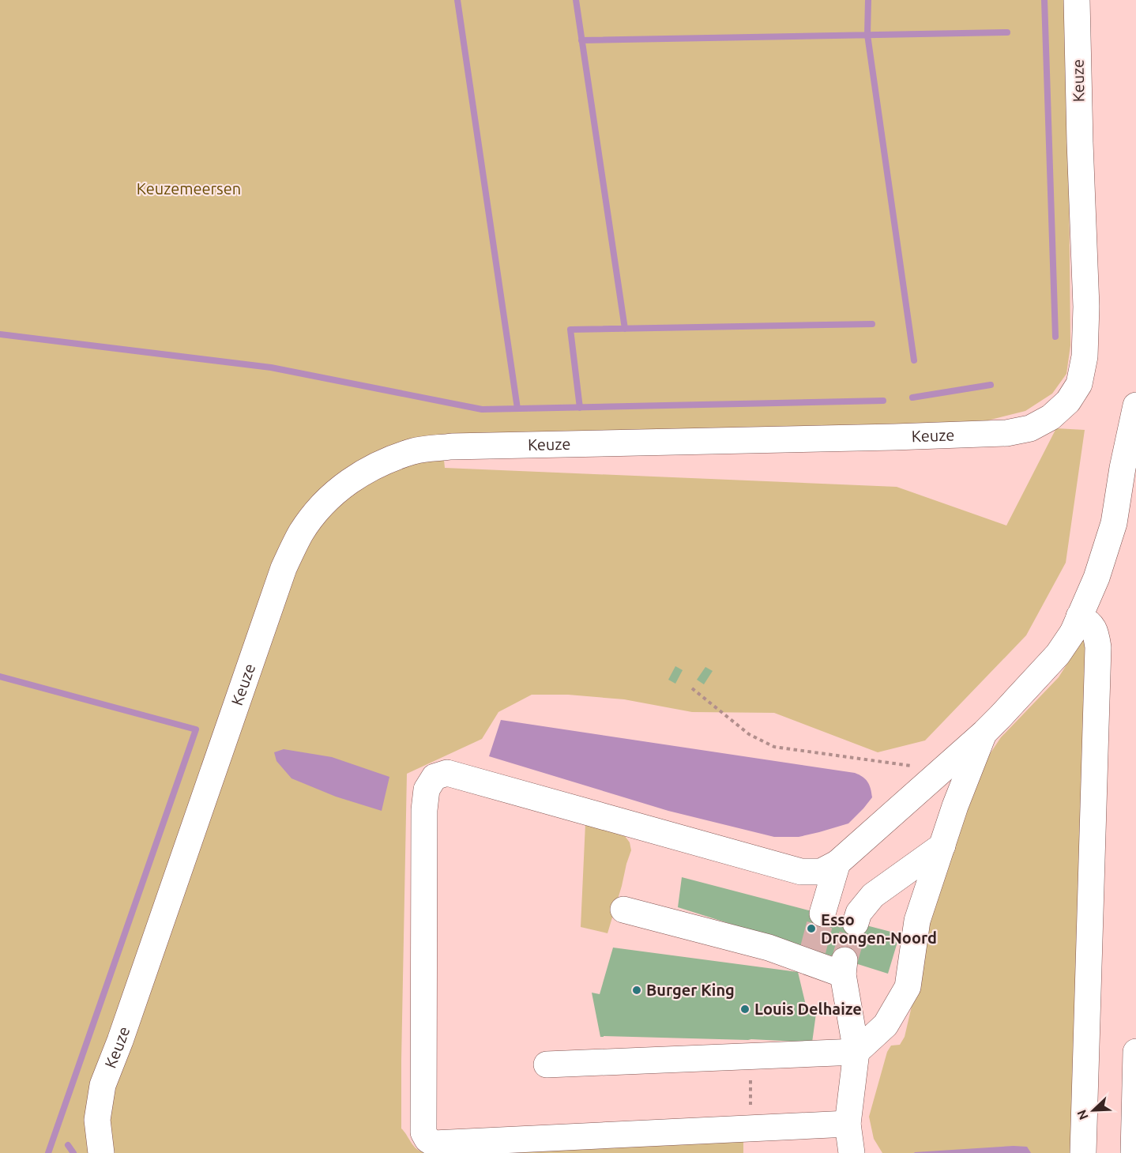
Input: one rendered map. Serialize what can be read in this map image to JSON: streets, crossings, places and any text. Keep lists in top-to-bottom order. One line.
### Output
{"streets":{"main road":["Keuze"]},"parks":["Keuzemeersen"],"places":["Esso Drongen-Noord","Burger King","Louis Delhaize"],"north":"bottom left"}
